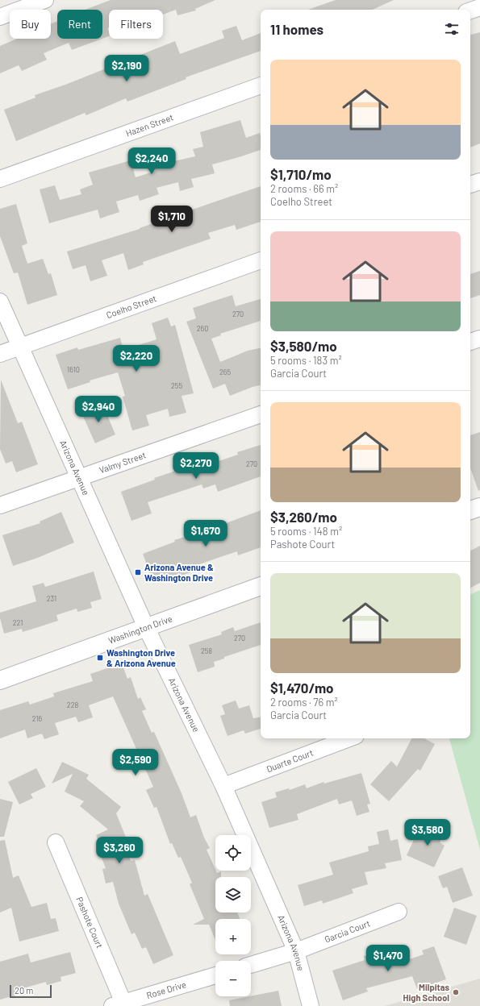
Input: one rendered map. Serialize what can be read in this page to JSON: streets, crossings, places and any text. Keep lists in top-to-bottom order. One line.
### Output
{"streets":{"street":["Hazen Street","Coelho Street","Valmy Street","Arizona Avenue","Washington Drive","Duarte Court","Pashote Court","Garcia Court","Rose Drive"]},"crossings":[["Coelho Street","Arizona Avenue"],["Valmy Street","Arizona Avenue"],["Arizona Avenue","Washington Drive"],["Arizona Avenue","Duarte Court"],["Arizona Avenue","Garcia Court"],["Pashote Court","Rose Drive"]],"places":{"transit":["Arizona Avenue & Washington Drive","Washington Drive & Arizona Avenue"],"other":["Milpitas High School"]},"house_numbers":["270","260","1610","265","255","270","231","221","270","258","228","216"],"scale_bar":"20 m","page":{"chip":["Buy","Rent","Filters"],"heading":"11 homes","list":[{"name":"$1,710/mo","note":"2 rooms · 66 m² · Coelho Street"},{"name":"$3,580/mo","note":"5 rooms · 183 m² · Garcia Court"},{"name":"$3,260/mo","note":"5 rooms · 148 m² · Pashote Court"},{"name":"$1,470/mo","note":"2 rooms · 76 m² · Garcia Court"}],"price":["$2,190","$2,240","$1,710","$2,220","$2,940","$2,270","$1,670","$2,590","$3,580","$3,260","$1,470"],"map_buttons":["+","−"],"scale":"20 m"}}
